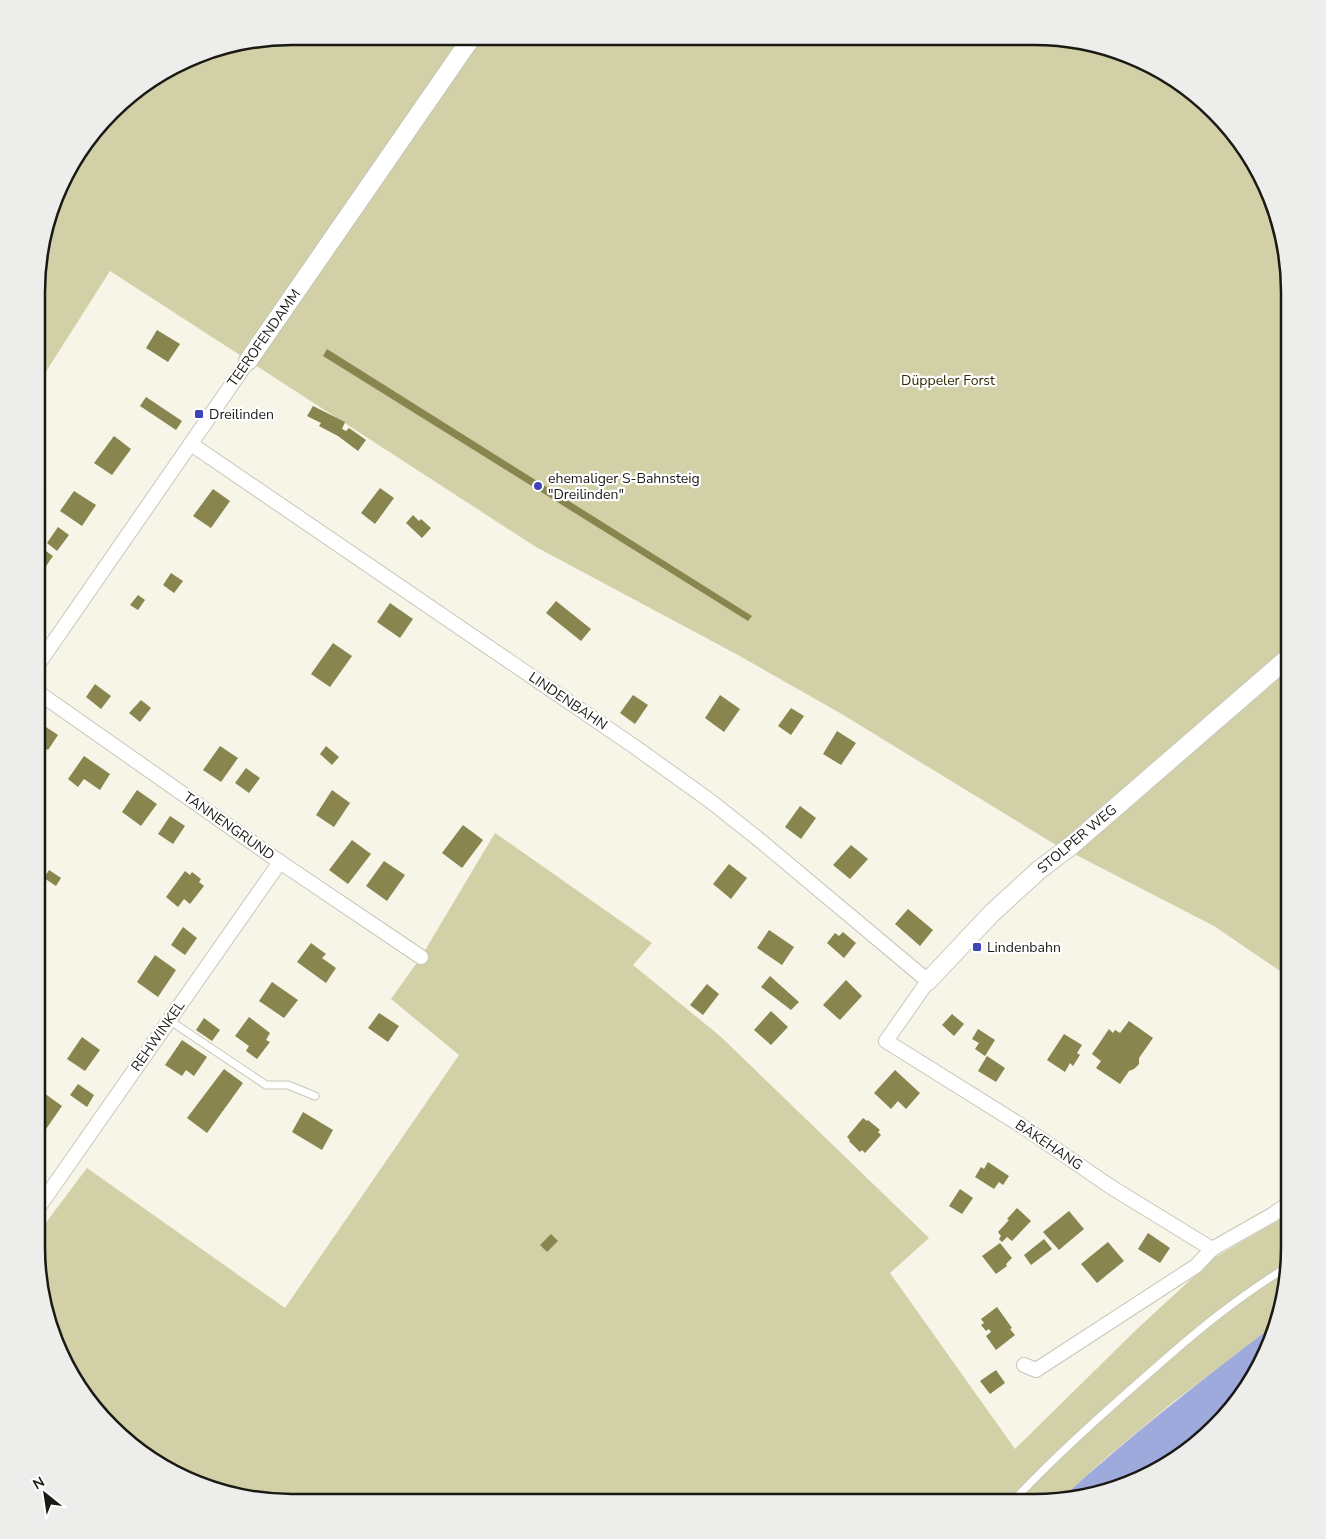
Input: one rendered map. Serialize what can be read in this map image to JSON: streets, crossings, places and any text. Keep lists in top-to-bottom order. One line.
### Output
{"streets":{"street":["TEEROFENDAMM","LINDENBAHN","TANNENGRUND","STOLPER WEG","REHWINKEL","BÄKEHANG"]},"crossings":[["TEEROFENDAMM","LINDENBAHN"],["LINDENBAHN","STOLPER WEG"],["TANNENGRUND","REHWINKEL"],["STOLPER WEG","BÄKEHANG"]],"parks":["Düppeler Forst"],"places":{"transit":["Dreilinden","Lindenbahn"],"other":["ehemaliger S-Bahnsteig \"Dreilinden\""]},"north":"top left"}
